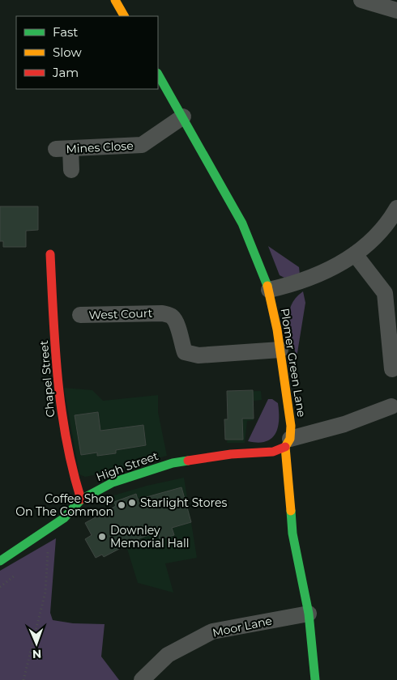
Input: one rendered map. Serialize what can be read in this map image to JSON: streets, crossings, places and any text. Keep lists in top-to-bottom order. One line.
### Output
{"streets":{"street":["Mines Close","West Court","Plomer Green Lane","Chapel Street","High Street","Moor Lane"]},"crossings":[["Mines Close","Plomer Green Lane"],["West Court","Plomer Green Lane"],["Plomer Green Lane","High Street"],["Plomer Green Lane","Moor Lane"],["Chapel Street","High Street"]],"places":["Starlight Stores","Coffee Shop On The Common","Downley Memorial Hall"],"legend":["Fast","Slow","Jam"],"north":"bottom"}
